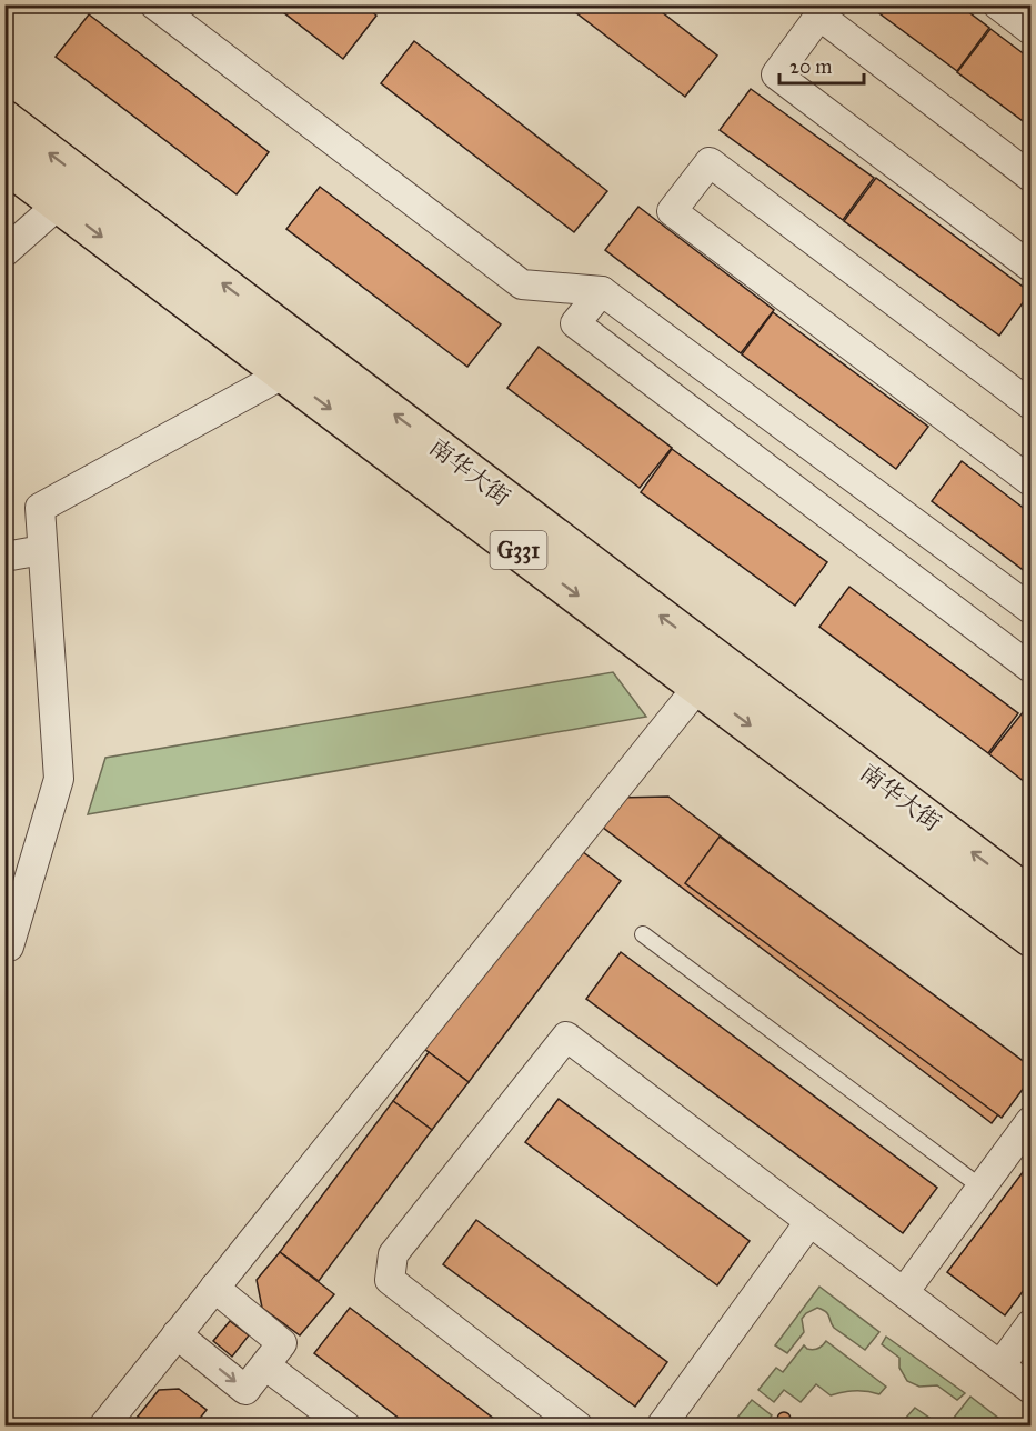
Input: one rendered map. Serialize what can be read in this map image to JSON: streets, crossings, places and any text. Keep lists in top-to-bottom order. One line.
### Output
{"streets":{"highway":["南华大街","G331"]},"scale_bar":"20 m"}
